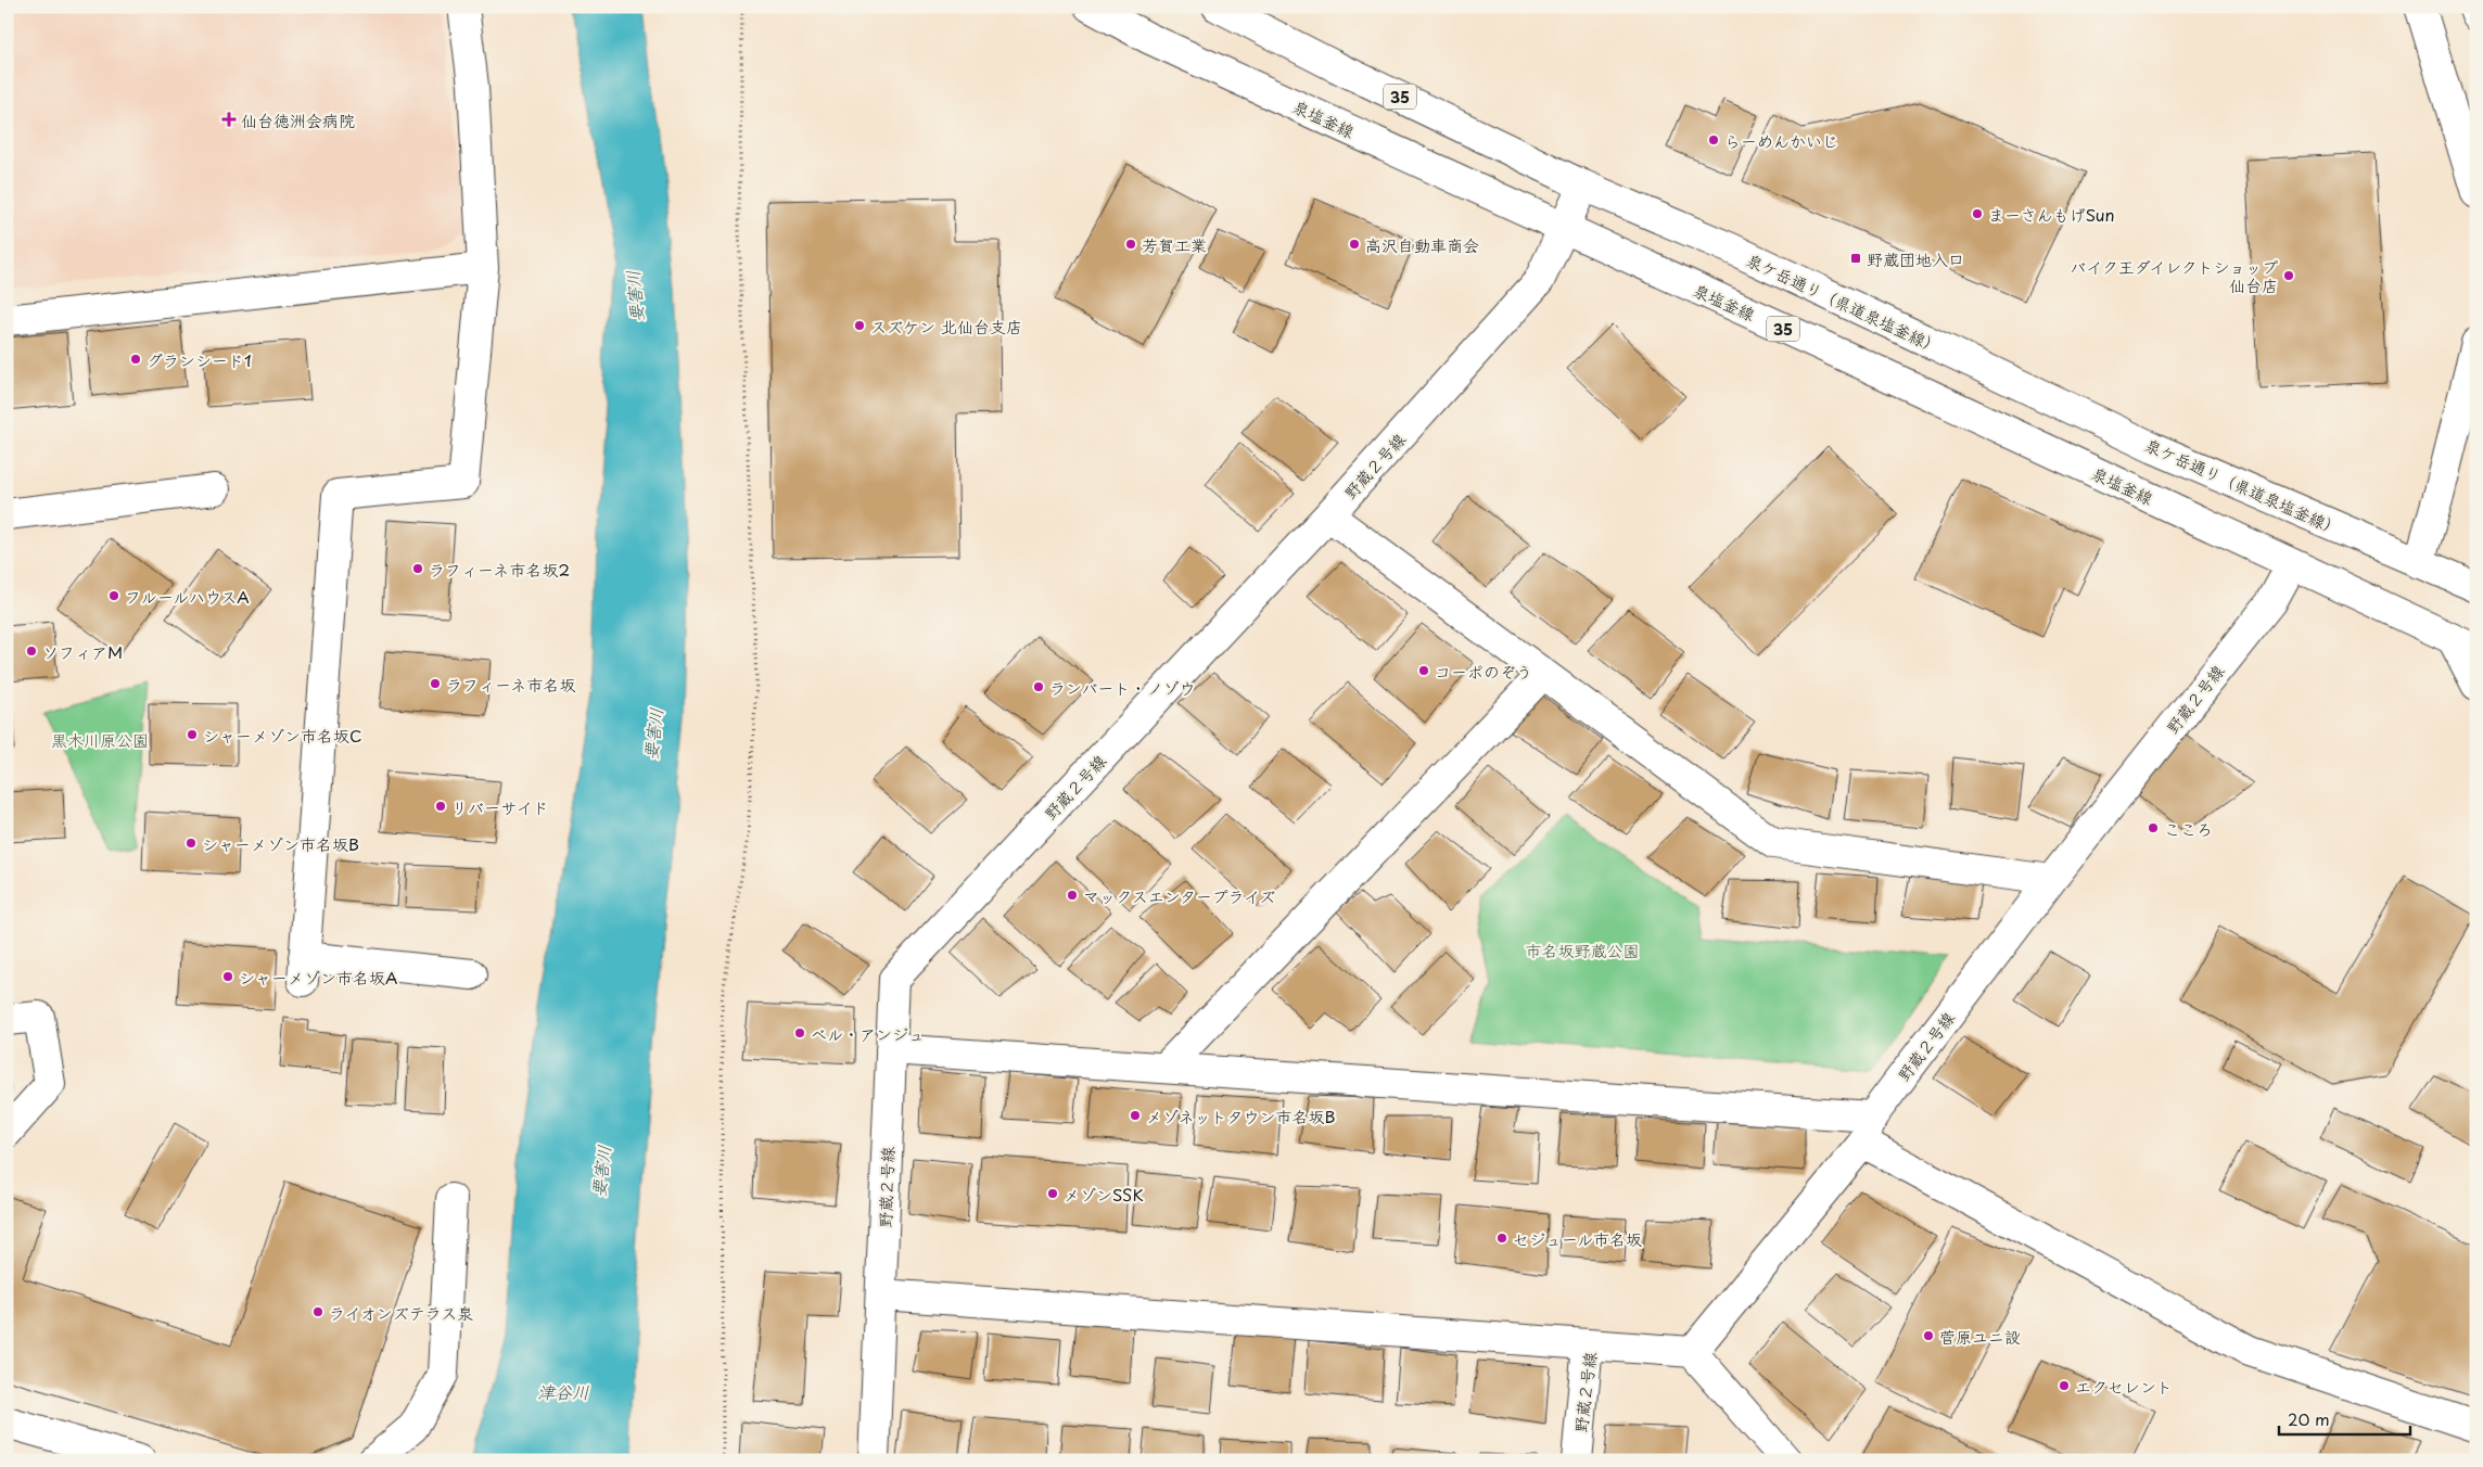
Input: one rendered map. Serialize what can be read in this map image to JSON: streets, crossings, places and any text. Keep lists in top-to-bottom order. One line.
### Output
{"streets":{"main road":["35","泉塩釜線","泉ケ岳通り（県道泉塩釜線）","野蔵２号線"]},"crossings":[["泉塩釜線","野蔵２号線"],["泉ケ岳通り（県道泉塩釜線）","野蔵２号線"]],"water":["要害川","津谷川"],"parks":["黒木川原公園","市名坂野蔵公園"],"places":{"health":["仙台徳洲会病院"],"other":["らーめんかいじ","まーさんもげSun","芳賀工業","高沢自動車商会","バイク王ダイレクトショップ 仙台店","スズケン 北仙台支店","グランシード1","ラフィーネ市名坂2","フルールハウスA","ソフィアM","コーポのぞう","ラフィーネ市名坂","ランバート・ノゾウ","シャーメゾン市名坂C","リバーサイド","こころ","シャーメゾン市名坂B","マックスエンタープライズ","シャーメゾン市名坂A","ベル・アンジュ","メゾネットタウン市名坂B","メゾンSSK","セジュール市名坂","ライオンズテラス泉","菅原ユニ設","エクセレント"],"transit":["野蔵団地入口"]},"scale_bar":"20 m"}
